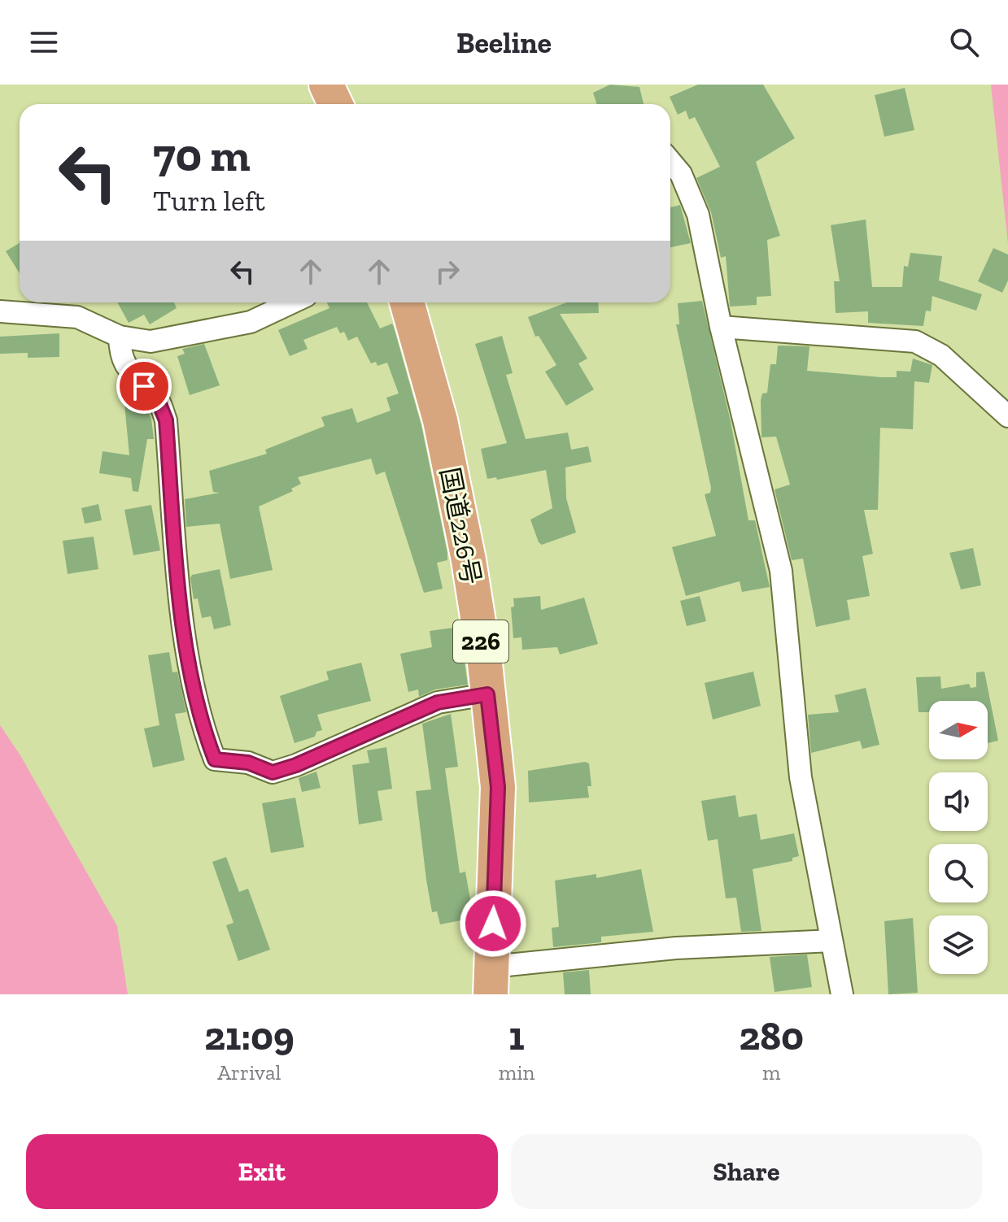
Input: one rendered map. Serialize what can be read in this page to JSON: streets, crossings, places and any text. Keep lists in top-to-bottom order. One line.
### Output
{"streets":{"highway":["国道226号","226"]},"north":"right","page":{"header":"Beeline","turn":["70 m","Turn left"],"eta":["21:09","Arrival","1","min","280","m"],"buttons":["Exit","Share"]}}
